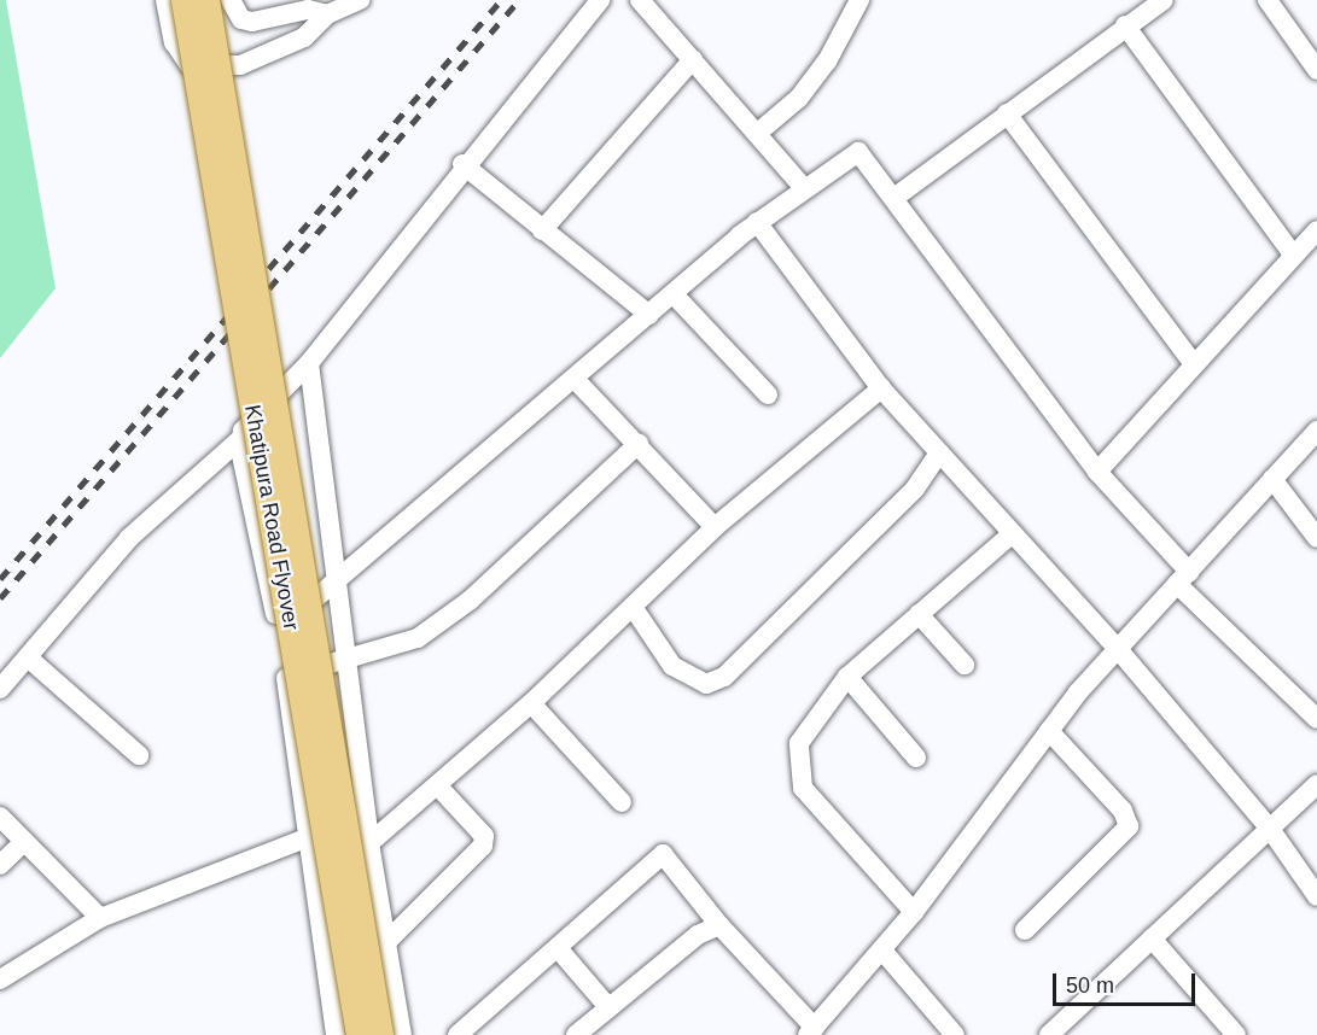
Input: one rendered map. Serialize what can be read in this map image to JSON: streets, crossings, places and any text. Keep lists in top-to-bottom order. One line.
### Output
{"streets":{"main road":["Khatipura Road Flyover"]},"scale_bar":"50 m"}
